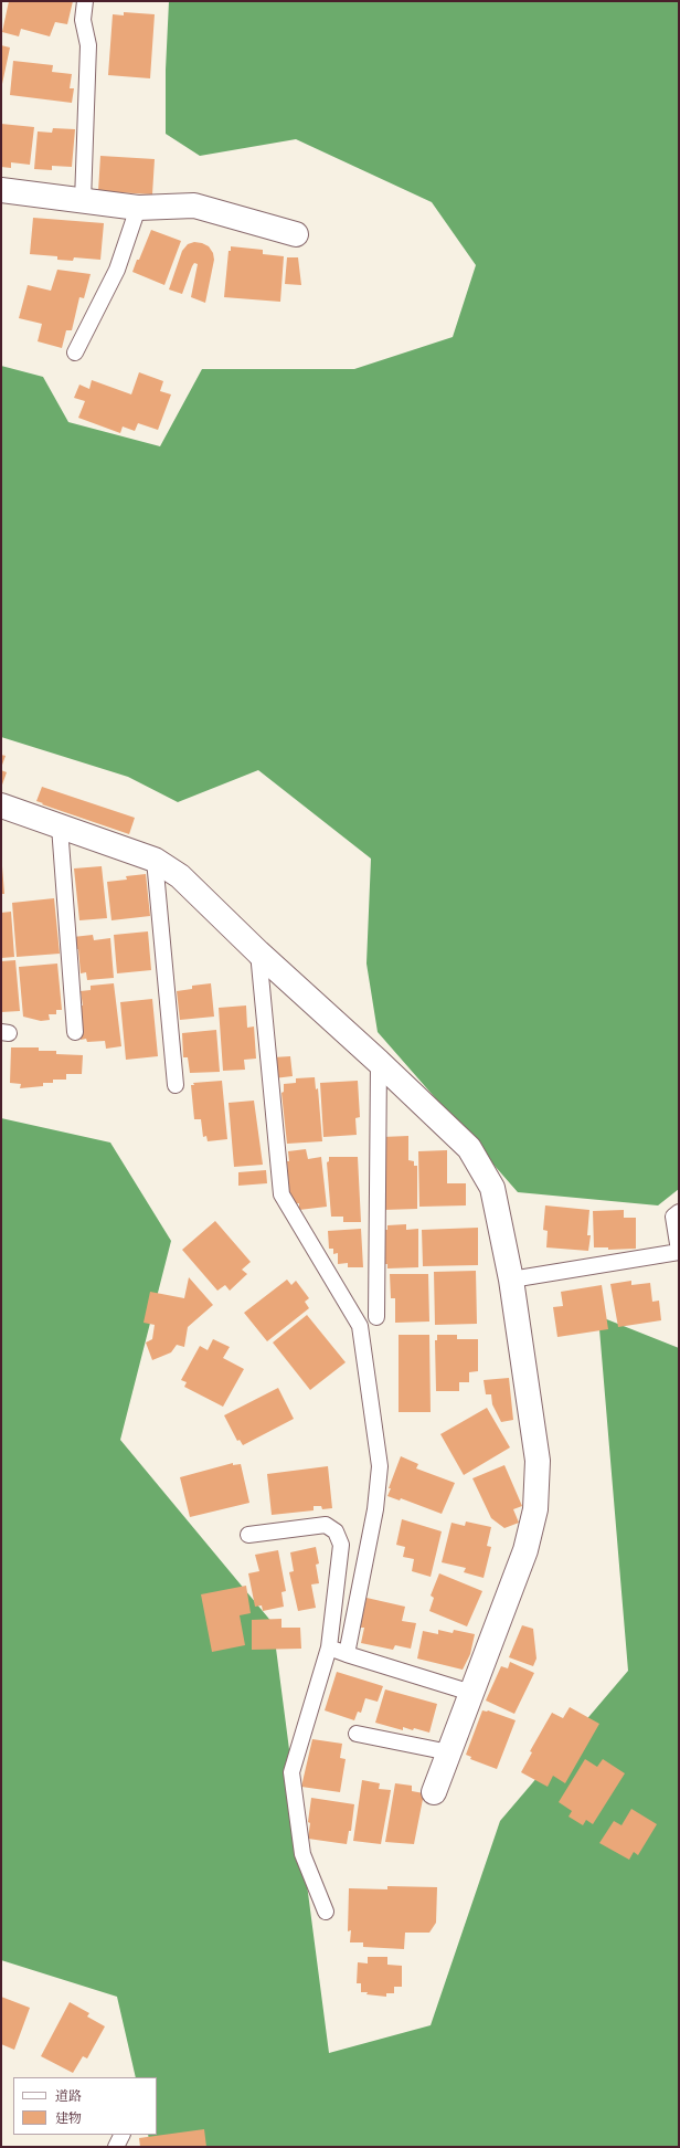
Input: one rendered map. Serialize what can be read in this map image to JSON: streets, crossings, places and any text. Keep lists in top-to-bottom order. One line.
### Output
{"legend":["道路","建物"]}
